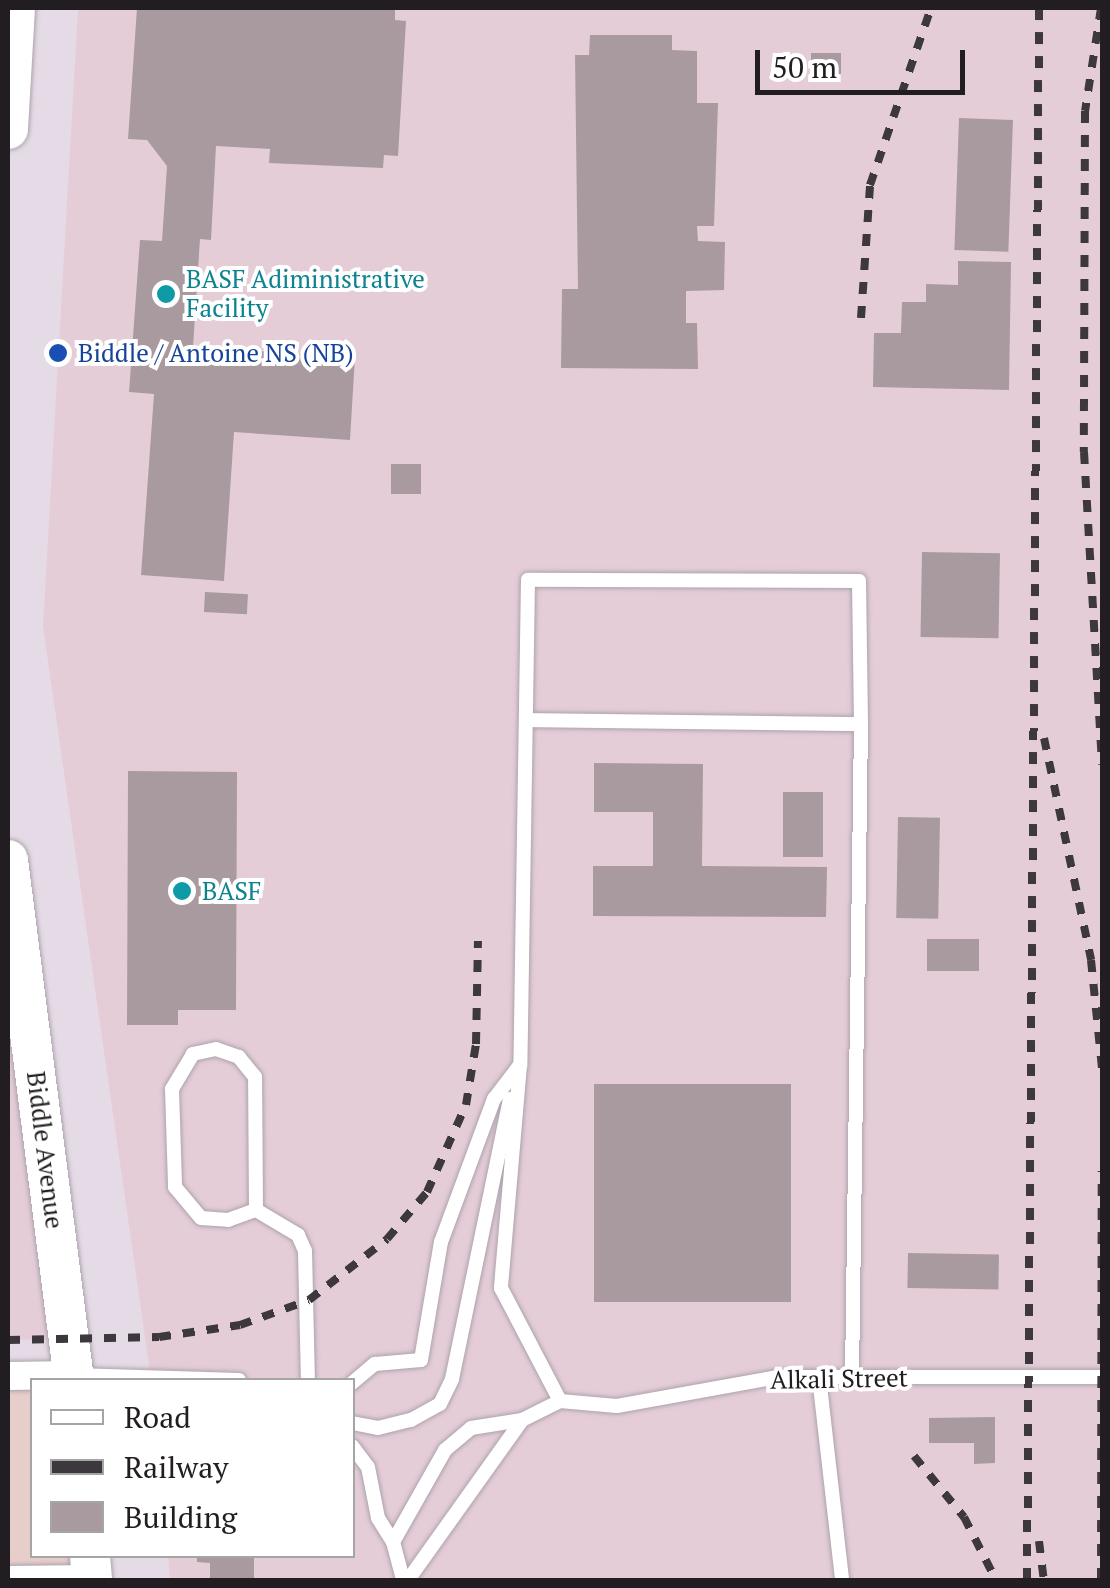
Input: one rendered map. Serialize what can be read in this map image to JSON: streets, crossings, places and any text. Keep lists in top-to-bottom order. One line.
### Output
{"streets":{"main road":["Biddle Avenue"],"lane":["Alkali Street"]},"places":["BASF Adiministrative Facility","Biddle / Antoine NS (NB)","BASF"],"legend":["Road","Railway","Building"],"scale_bar":"50 m"}
